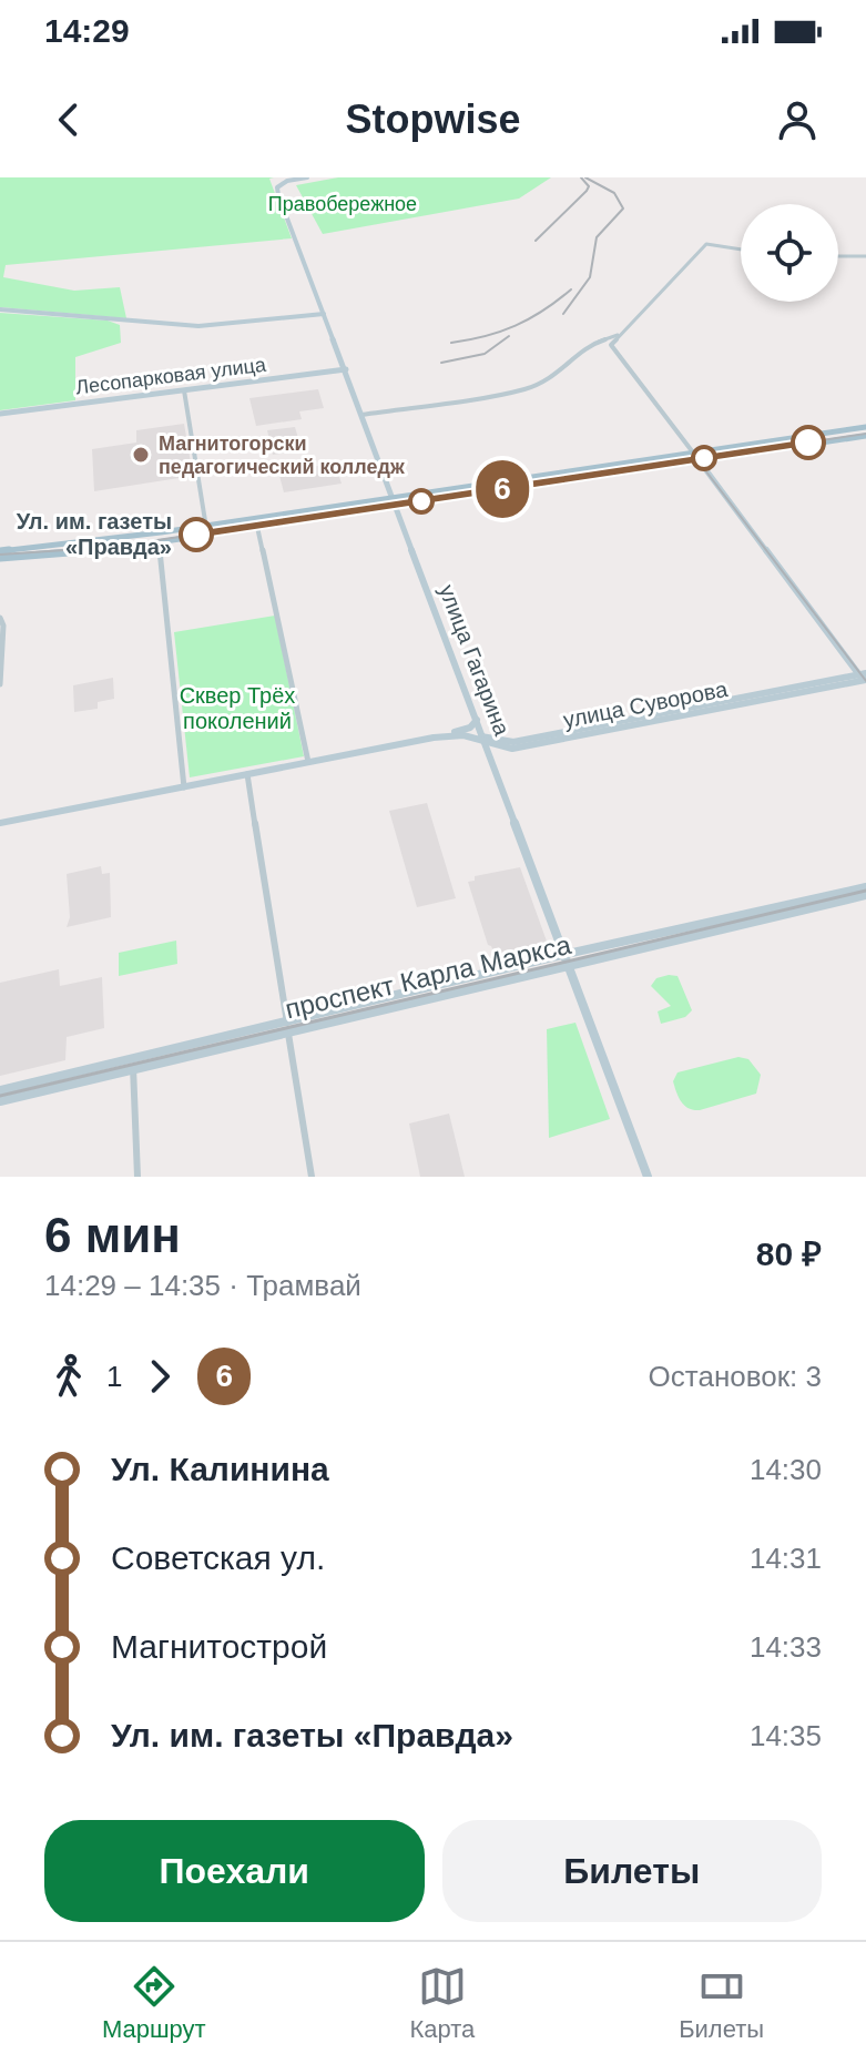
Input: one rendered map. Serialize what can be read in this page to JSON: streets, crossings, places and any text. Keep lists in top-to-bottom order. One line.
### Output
{"streets":{"main road":["Лесопарковая улица","улица Гагарина","улица Суворова","проспект Карла Маркса"]},"crossings":[["Лесопарковая улица","улица Гагарина"],["улица Гагарина","улица Суворова"],["улица Гагарина","проспект Карла Маркса"]],"parks":["Правобережное","Сквер Трёх поколений"],"places":["Магнитогорски педагогический колледж","Ул. им. газеты «Правда»"],"lines":["tram line 6"],"page":{"status":"14:29","header":"Stopwise","on_map":"6","heading":["6 мин","14:29 – 14:35 · Трамвай","80 ₽"],"legs":["1","6","Остановок: 3"],"list":[{"name":"Ул. Калинина","value":"14:30"},{"name":"Советская ул.","value":"14:31"},{"name":"Магнитострой","value":"14:33"},{"name":"Ул. им. газеты «Правда»","value":"14:35"}],"buttons":["Поехали","Билеты"],"tabs":["Маршрут","Карта","Билеты"]}}
